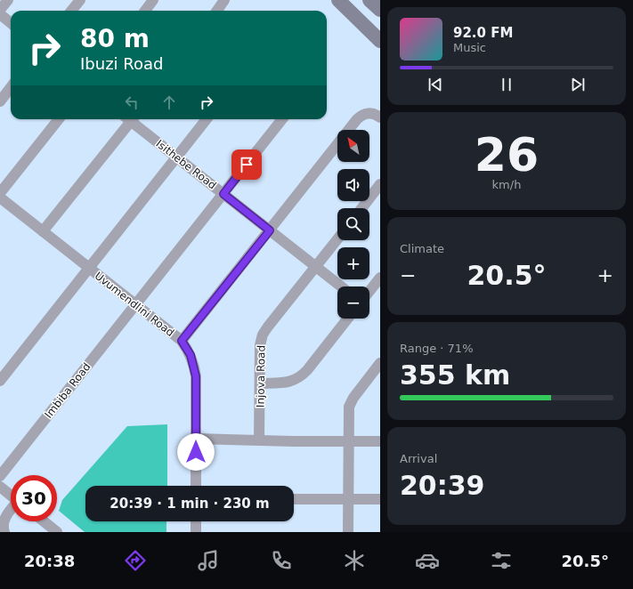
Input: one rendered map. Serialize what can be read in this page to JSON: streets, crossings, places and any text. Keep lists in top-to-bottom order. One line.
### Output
{"streets":{"street":["Isithebe Road","Uvumendlini Road","Injova Road","Imbiba Road"]},"crossings":[["Isithebe Road","Injova Road"],["Isithebe Road","Imbiba Road"],["Uvumendlini Road","Imbiba Road"]],"north":"top left","page":{"turn":["80 m","Ibuzi Road"],"song":["92.0 FM","Music"],"tile":[["26","km/h"],"Climate",["Range · 71%","355 km"],["Arrival","20:39"]],"map_buttons":["+","−"],"heat":["−","20.5°","+"],"limit":"30","trip":"20:39 · 1 min · 230 m","tabs":["20:38","20.5°"]}}
